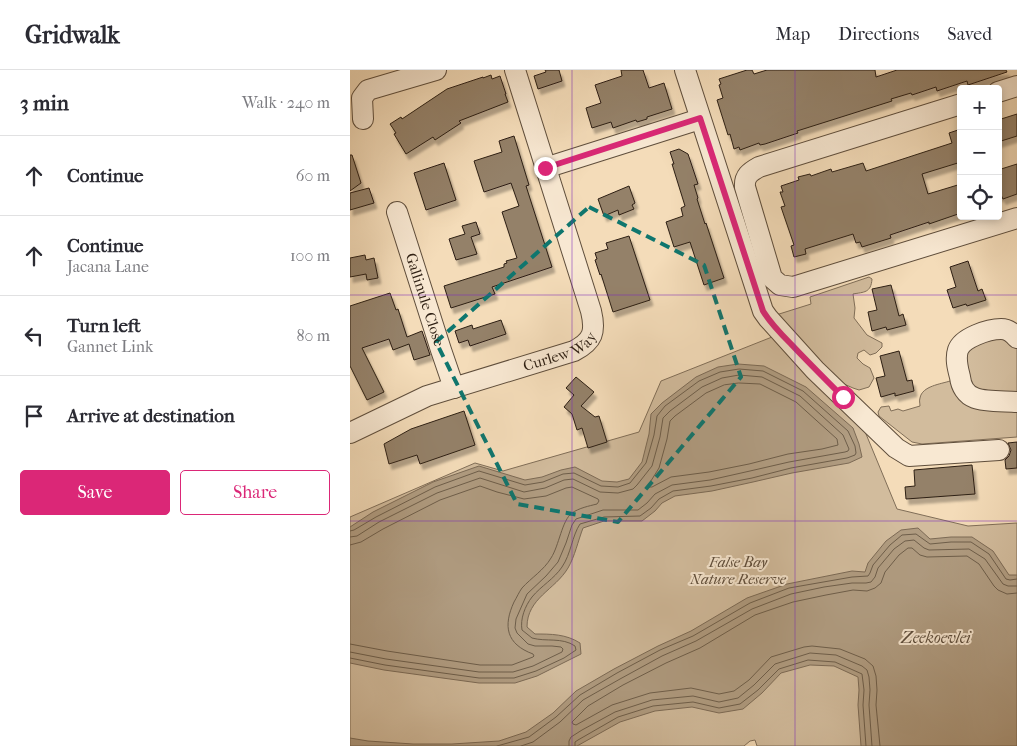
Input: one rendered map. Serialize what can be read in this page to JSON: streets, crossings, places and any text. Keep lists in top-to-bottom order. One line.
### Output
{"streets":{"street":["Gallinule Close","Curlew Way"]},"crossings":[["Gallinule Close","Curlew Way"]],"water":["Zeekoevlei"],"parks":["False Bay Nature Reserve"],"page":{"header":"Gridwalk","nav":["Map","Directions","Saved"],"heading":["3 min","Walk · 240 m"],"map_buttons":["+","−"],"list":[["Continue","60 m"],["Continue","Jacana Lane","100 m"],["Turn left","Gannet Link","80 m"],"Arrive at destination"],"buttons":["Save","Share"]}}
